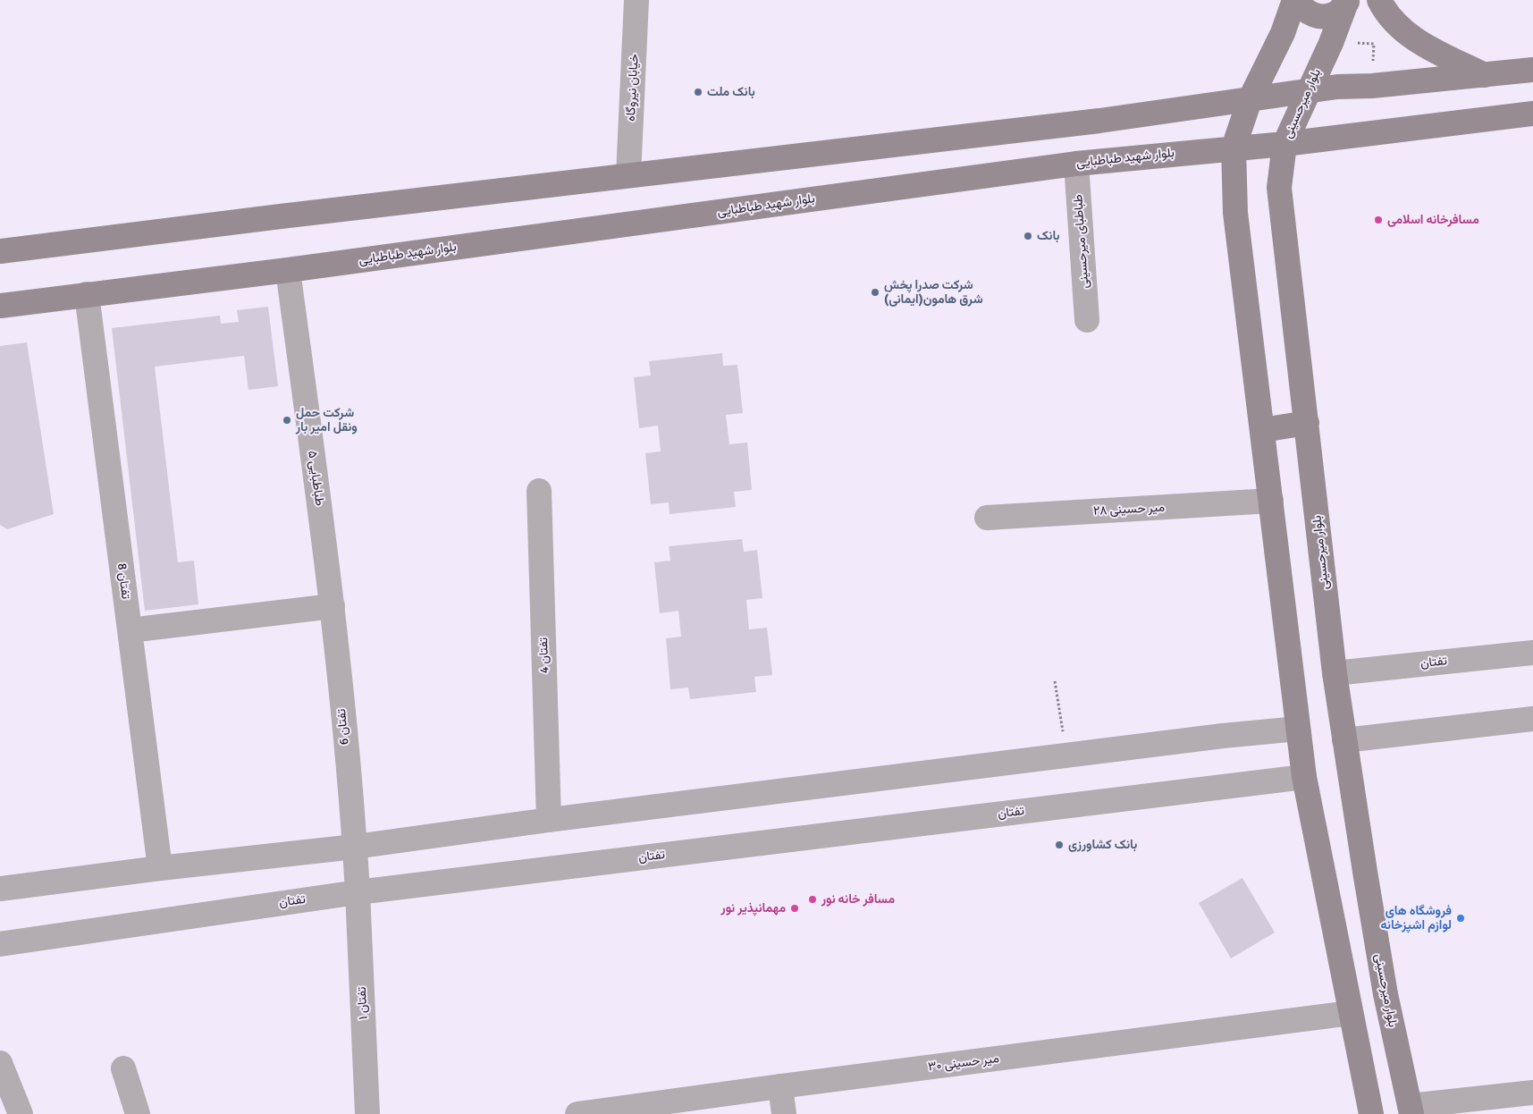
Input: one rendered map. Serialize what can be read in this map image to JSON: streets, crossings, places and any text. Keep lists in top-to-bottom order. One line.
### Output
{"streets":{"main road":["بلوار میرحسینی","بلوار شهید طباطبایی"],"street":["خیابان نیروگاه","طباطبای میرحسینی","طباطبایی ۵","میر حسینی ۲۸","تفتان 8","تفتان 4","تفتان","تفتان 6","تفتان ۱","میر حسینی ۳۰"]},"crossings":[["بلوار میرحسینی","بلوار شهید طباطبایی"],["بلوار میرحسینی","تفتان"],["بلوار شهید طباطبایی","طباطبای میرحسینی"],["بلوار شهید طباطبایی","طباطبایی ۵"],["بلوار شهید طباطبایی","تفتان 8"],["طباطبایی ۵","تفتان 6"],["تفتان","تفتان 6"],["تفتان","تفتان ۱"],["تفتان 6","تفتان ۱"]],"places":["بانک ملت","مسافرخانه اسلامی","بانک","شرکت صدرا پخش شرق هامون(ایمانی)","شرکت حمل ونقل امیر بار","بانک کشاورزی","مسافر خانه نور","مهمانپذیر نور","فروشگاه های لوازم اشپزخانه"]}
